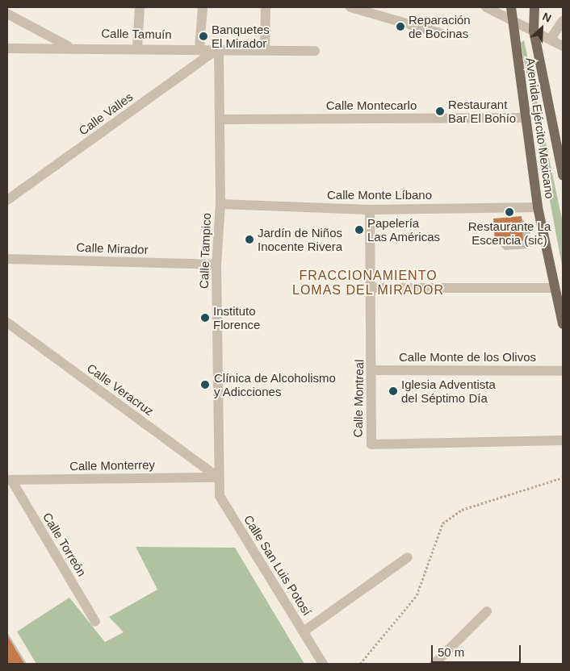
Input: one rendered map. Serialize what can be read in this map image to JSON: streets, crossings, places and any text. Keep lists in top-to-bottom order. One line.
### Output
{"streets":{"main road":["Avenida Ejército Mexicano"],"street":["Calle Tamuín","Calle Montecarlo","Calle Valles","Calle Monte Líbano","Calle Mirador","Calle Tampico","Calle Monte de los Olivos","Calle Veracruz","Calle Montreal","Calle Monterrey","Calle Torreón","Calle San Luis Potosí"]},"crossings":[["Calle Tamuín","Calle Valles"],["Calle Tamuín","Calle Tampico"],["Calle Montecarlo","Avenida Ejército Mexicano"],["Calle Montecarlo","Calle Tampico"],["Calle Valles","Calle Tampico"],["Avenida Ejército Mexicano","Calle Monte Líbano"],["Calle Monte Líbano","Calle Tampico"],["Calle Monte Líbano","Calle Montreal"],["Calle Mirador","Calle Tampico"],["Calle Tampico","Calle Veracruz"],["Calle Tampico","Calle Monterrey"],["Calle Tampico","Calle San Luis Potosí"],["Calle Monte de los Olivos","Calle Montreal"],["Calle Veracruz","Calle Monterrey"],["Calle Veracruz","Calle San Luis Potosí"],["Calle Monterrey","Calle Torreón"],["Calle Monterrey","Calle San Luis Potosí"]],"districts":["FRACCIONAMIENTO LOMAS DEL MIRADOR"],"places":["Reparación de Bocinas","Banquetes El Mirador","Restaurant Bar El Bohío","Restaurante La Escencia (sic)","Papelería Las Américas","Jardín de Niños Inocente Rivera","Instituto Florence","Clínica de Alcoholismo y Adicciones","Iglesia Adventista del Séptimo Día"],"scale_bar":"50 m","north":"top right"}
